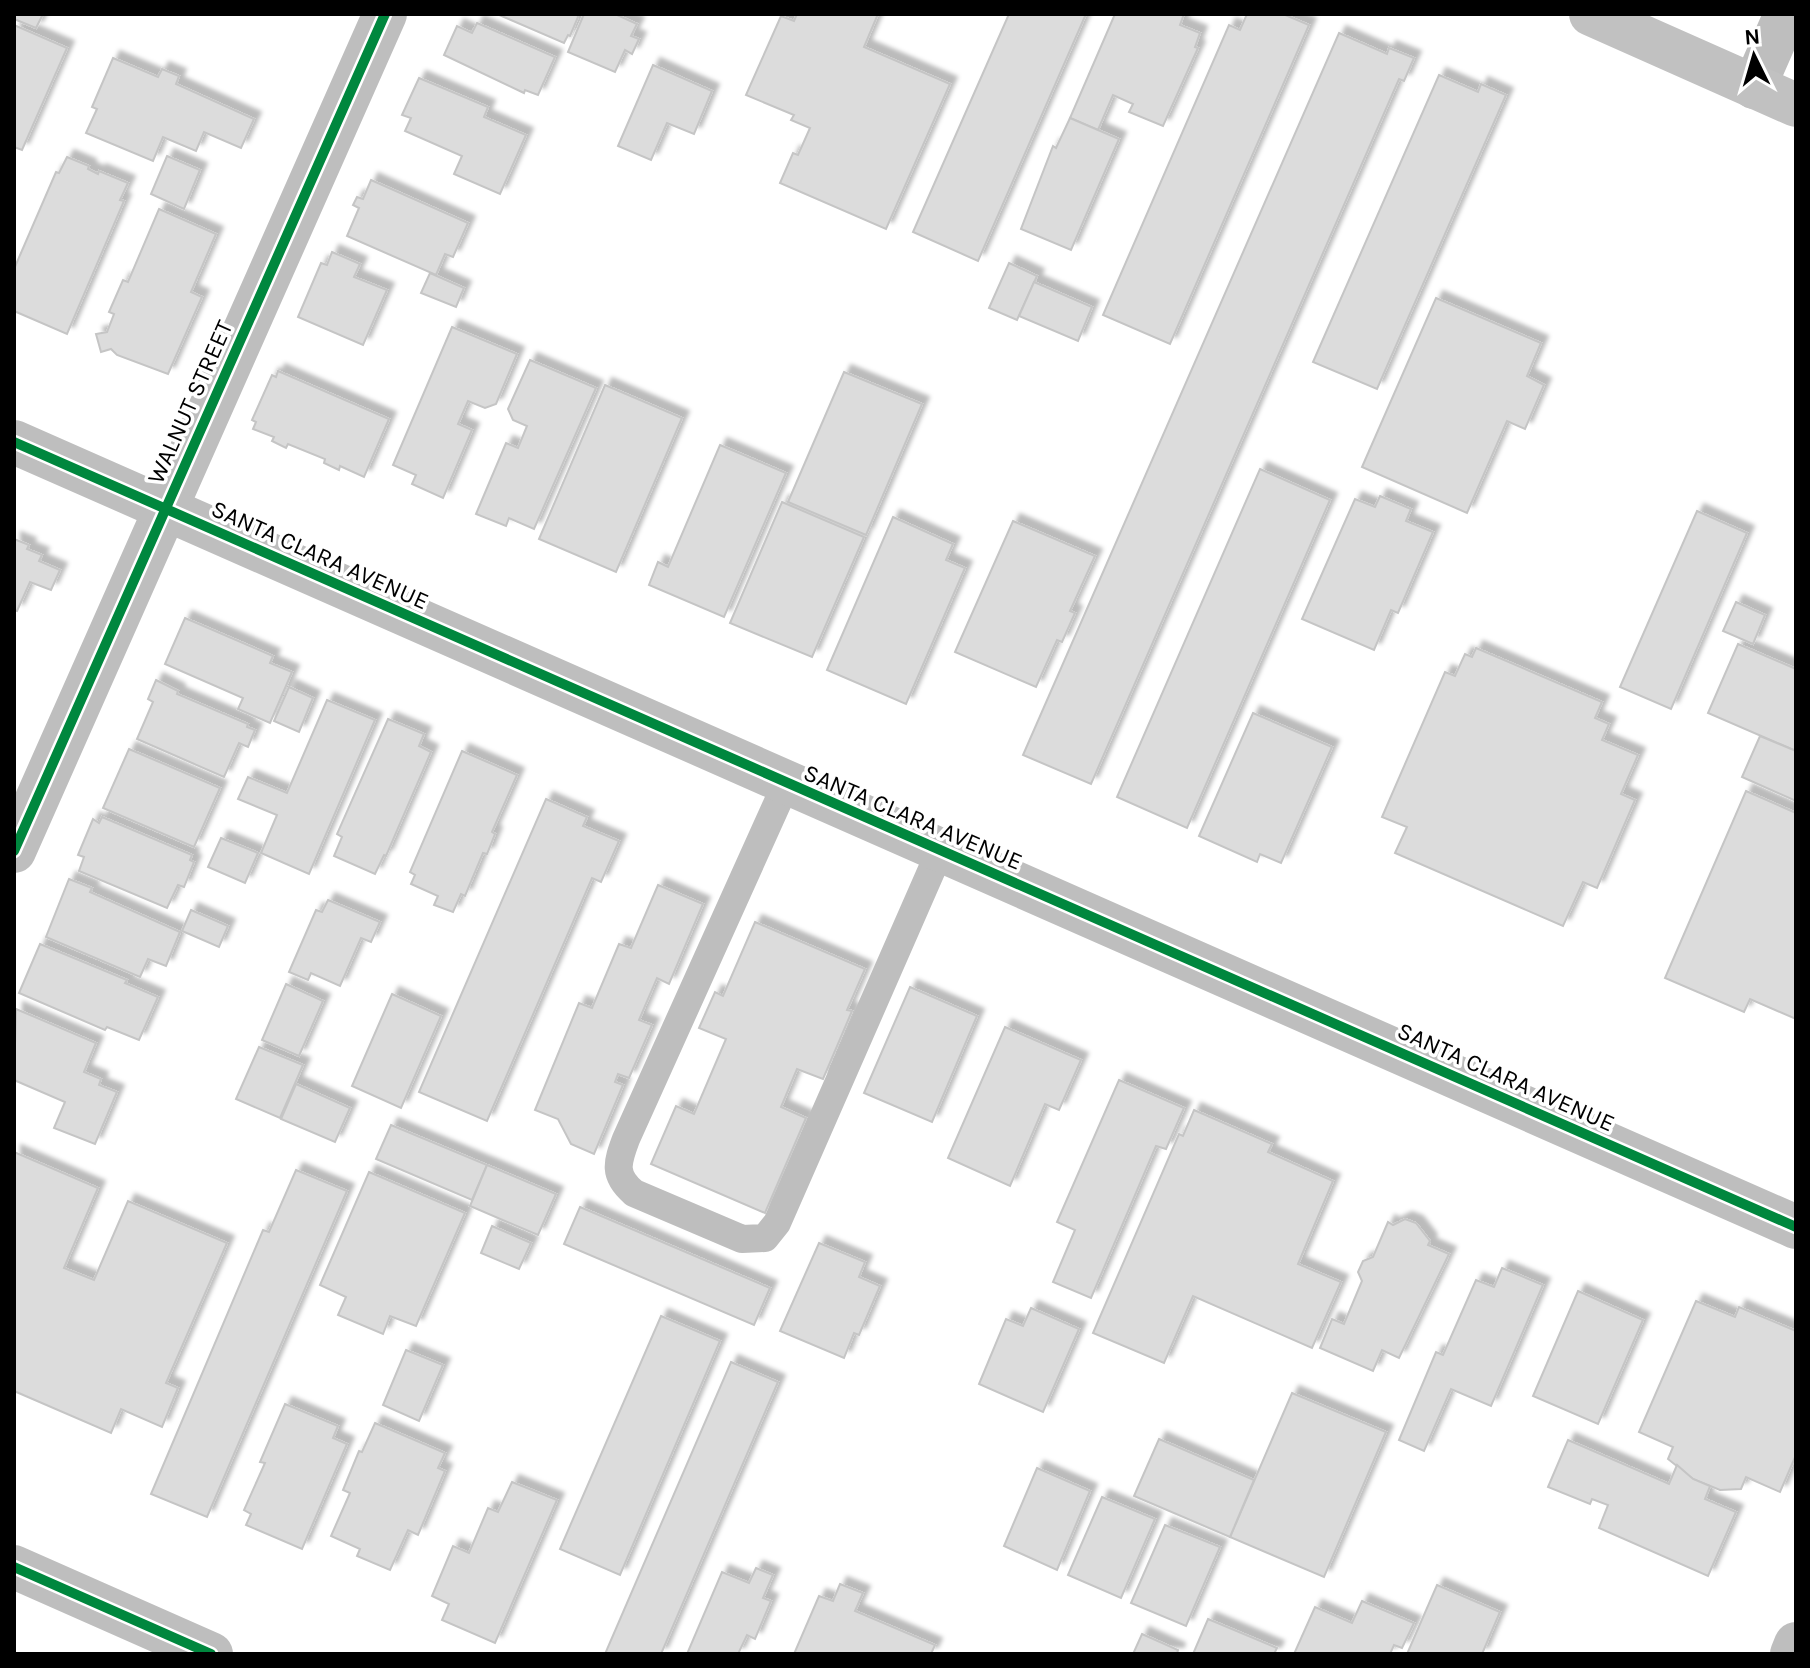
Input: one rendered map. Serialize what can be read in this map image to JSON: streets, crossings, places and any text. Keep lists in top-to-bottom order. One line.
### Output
{"streets":{"street":["WALNUT STREET","SANTA CLARA AVENUE"]},"crossings":[["WALNUT STREET","SANTA CLARA AVENUE"]],"north":"top"}
